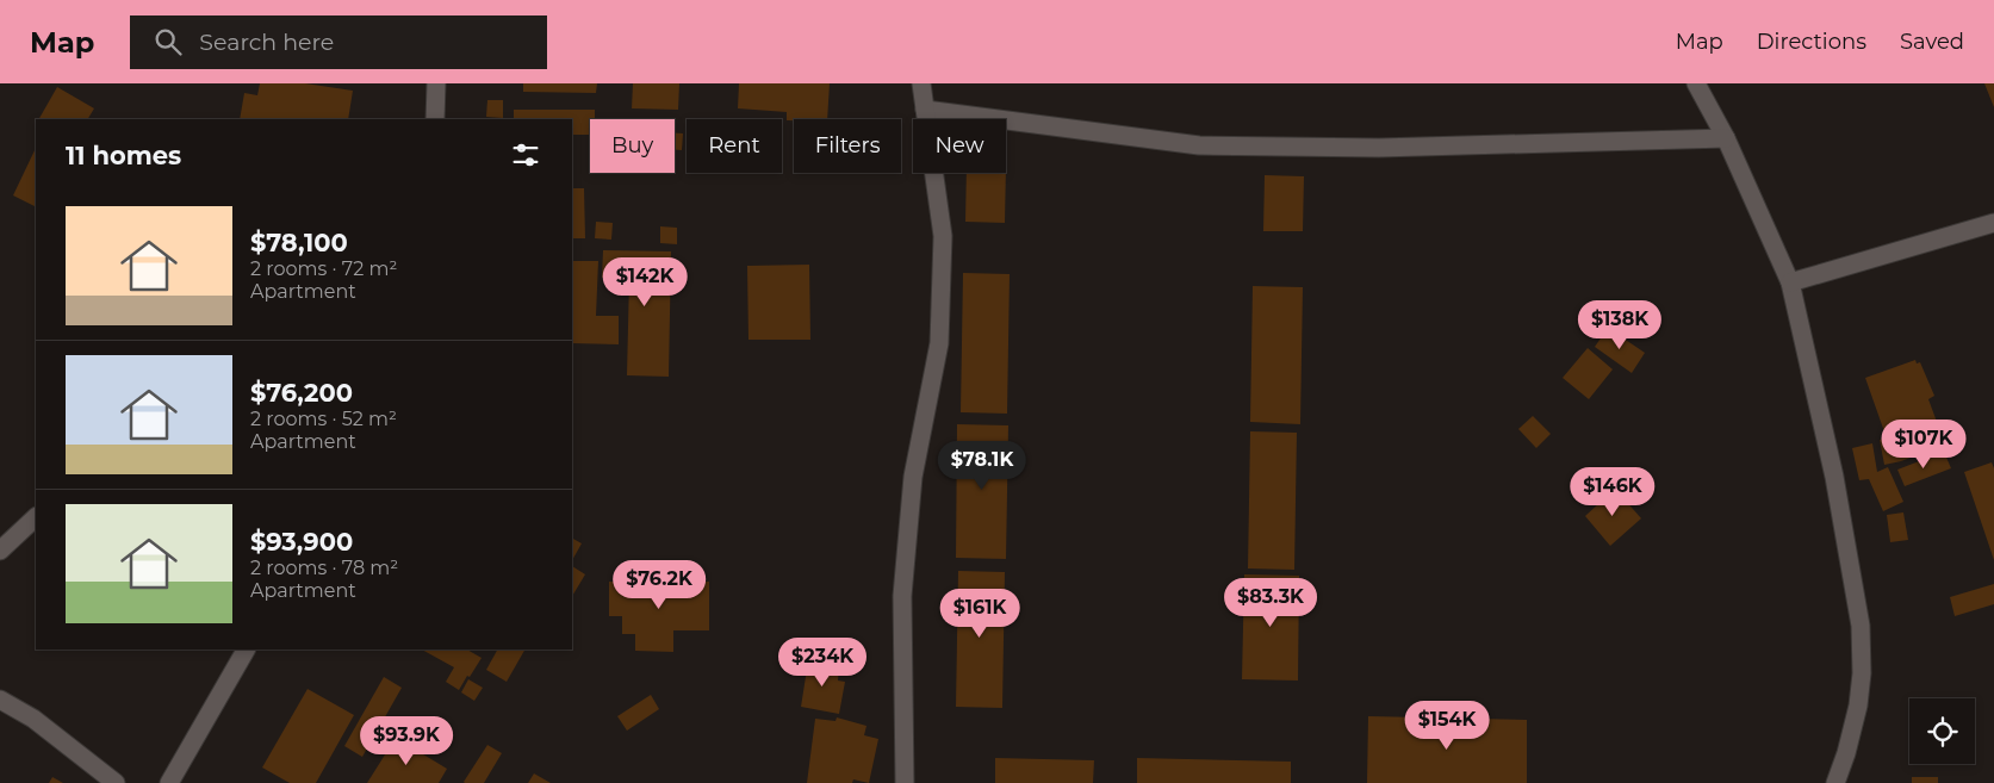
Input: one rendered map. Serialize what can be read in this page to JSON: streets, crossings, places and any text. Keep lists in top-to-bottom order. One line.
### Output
{"page":{"header":"Map","search":"Search here","nav":["Map","Directions","Saved"],"chip":["Buy","Rent","Filters","New"],"heading":"11 homes","list":[{"name":"$78,100","note":"2 rooms · 72 m² · Apartment"},{"name":"$76,200","note":"2 rooms · 52 m² · Apartment"},{"name":"$93,900","note":"2 rooms · 78 m² · Apartment"}],"price":["$142K","$138K","$107K","$78.1K","$146K","$76.2K","$83.3K","$161K","$234K","$154K","$93.9K"]}}
